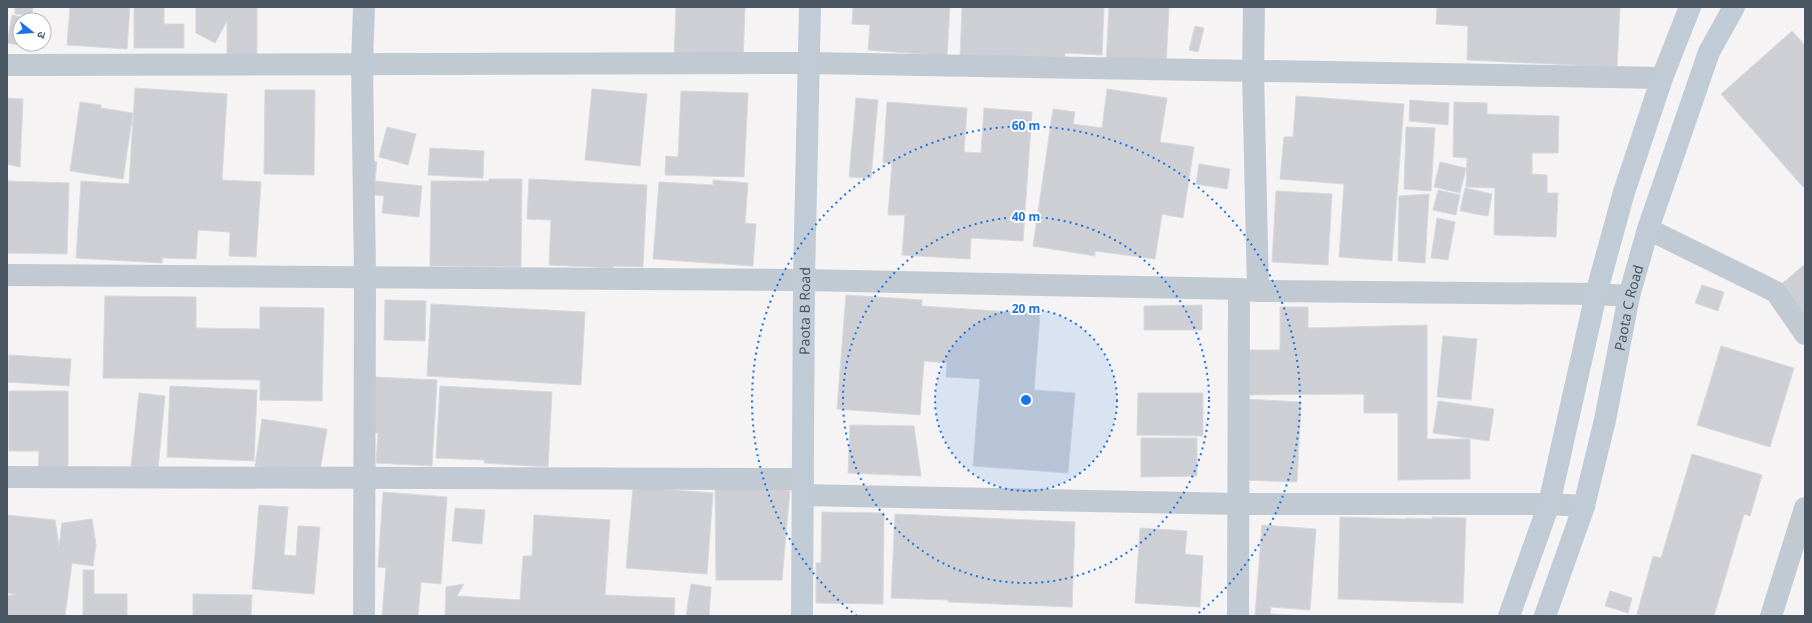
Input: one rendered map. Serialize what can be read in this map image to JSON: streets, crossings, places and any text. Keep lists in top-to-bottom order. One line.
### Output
{"streets":{"street":["Paota C Road","Paota B Road"]},"north":"right","rings":["60 m","40 m","20 m"]}
